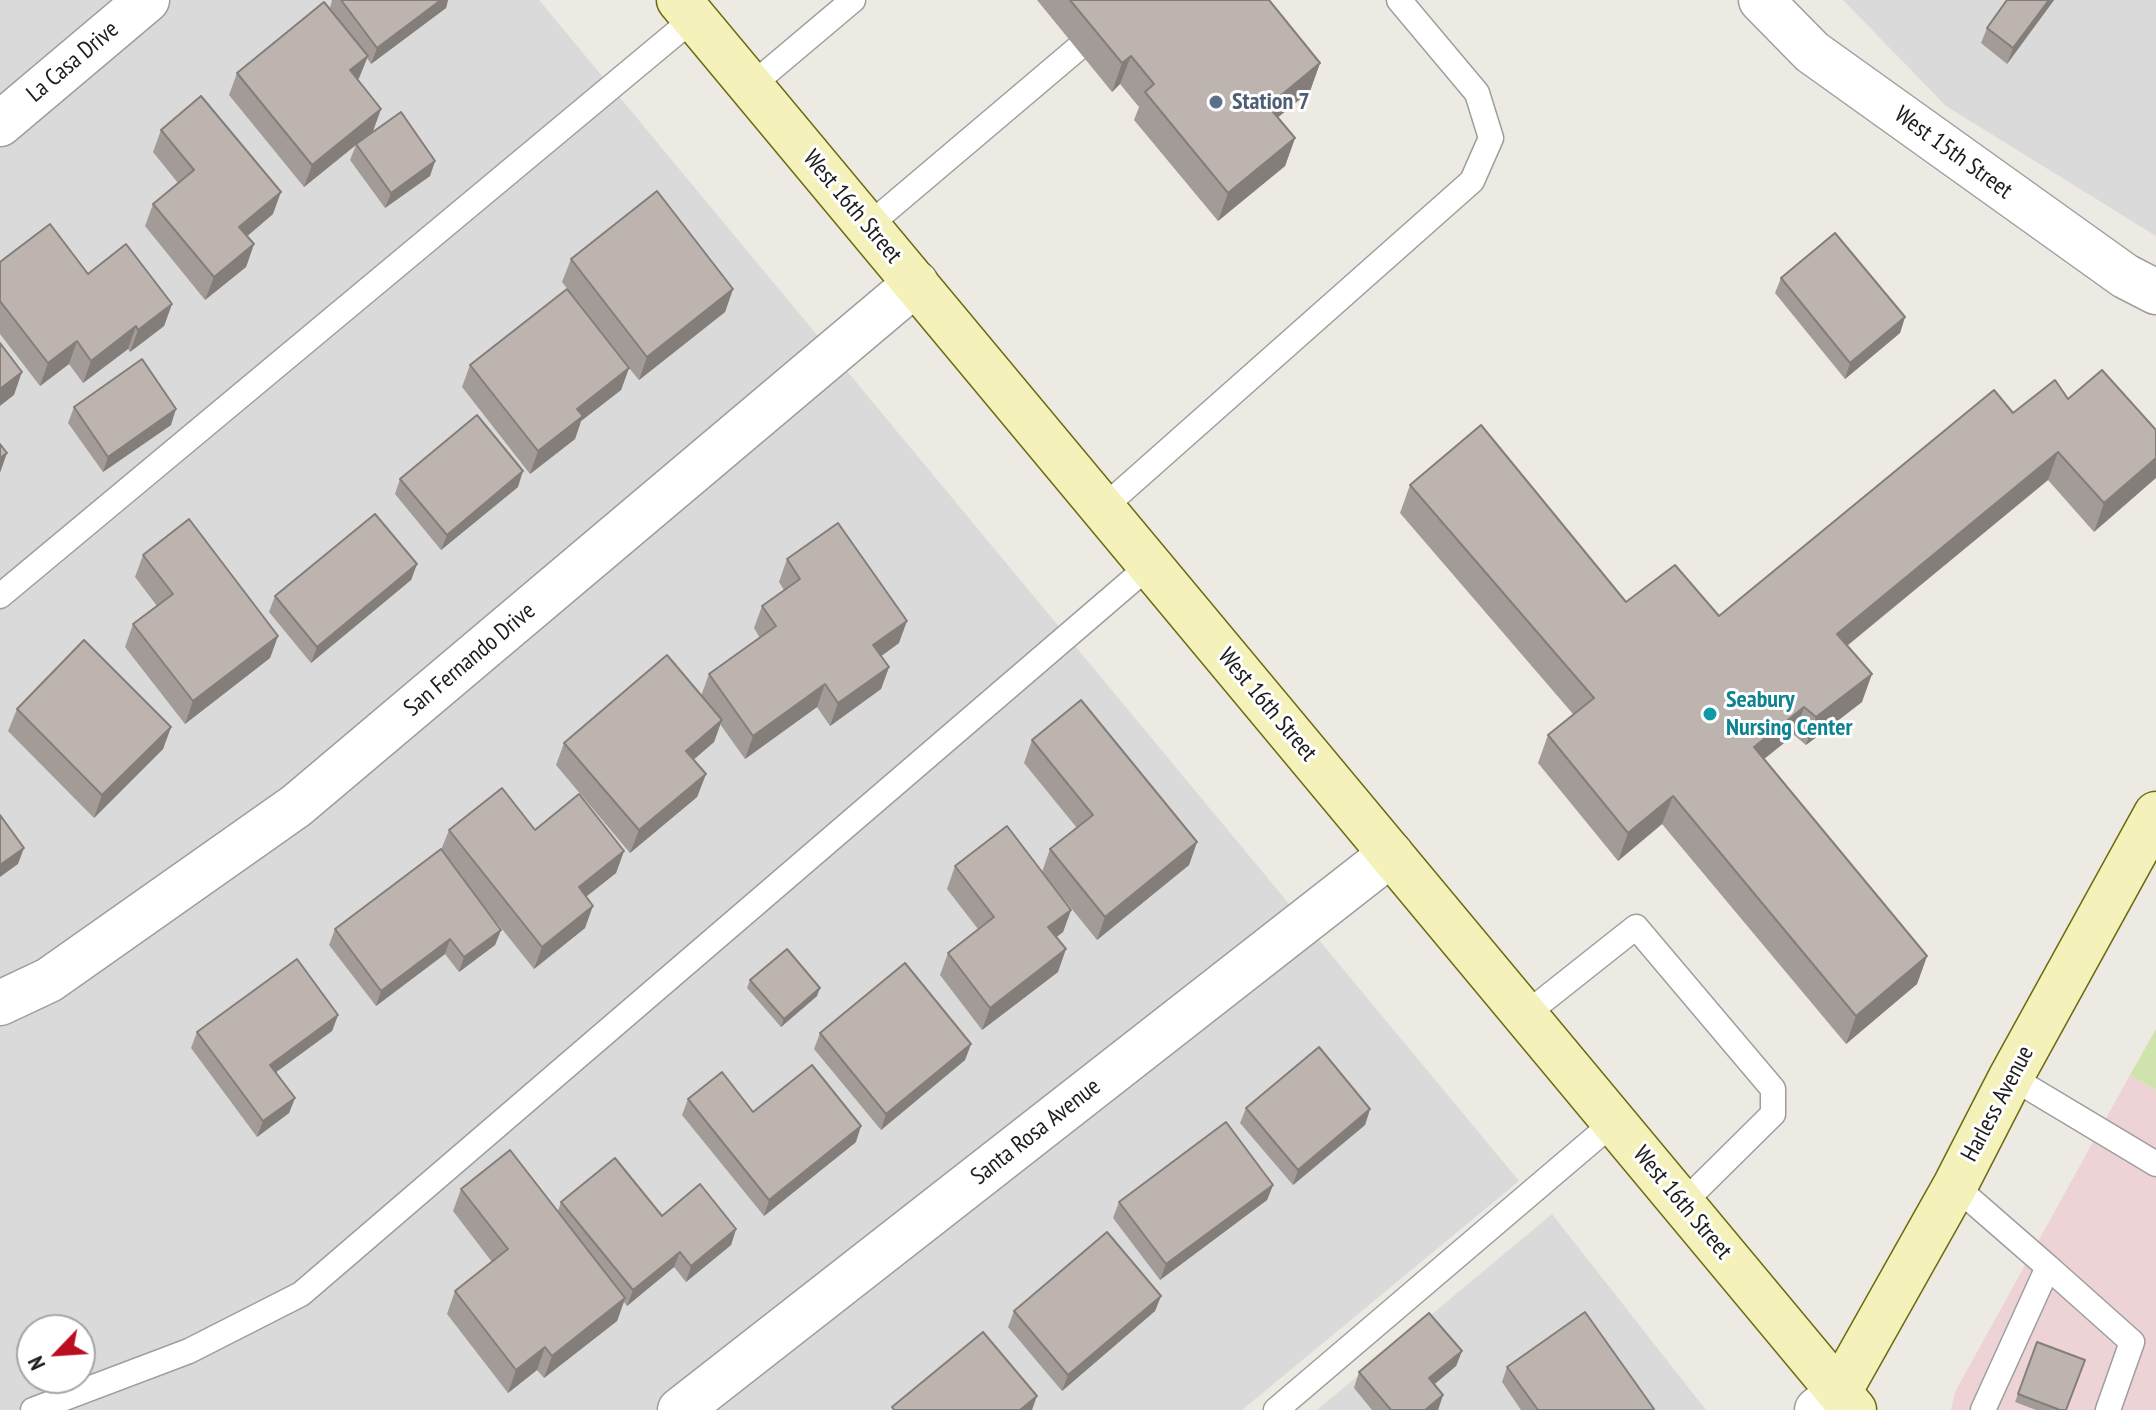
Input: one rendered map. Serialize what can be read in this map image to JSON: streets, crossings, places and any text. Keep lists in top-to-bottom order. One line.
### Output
{"streets":{"main road":["West 16th Street","Harless Avenue"],"street":["La Casa Drive","West 15th Street","San Fernando Drive","Santa Rosa Avenue"]},"crossings":[["West 16th Street","San Fernando Drive"],["West 16th Street","Harless Avenue"],["West 16th Street","Santa Rosa Avenue"]],"places":["Station 7","Seabury Nursing Center"],"north":"bottom left"}
